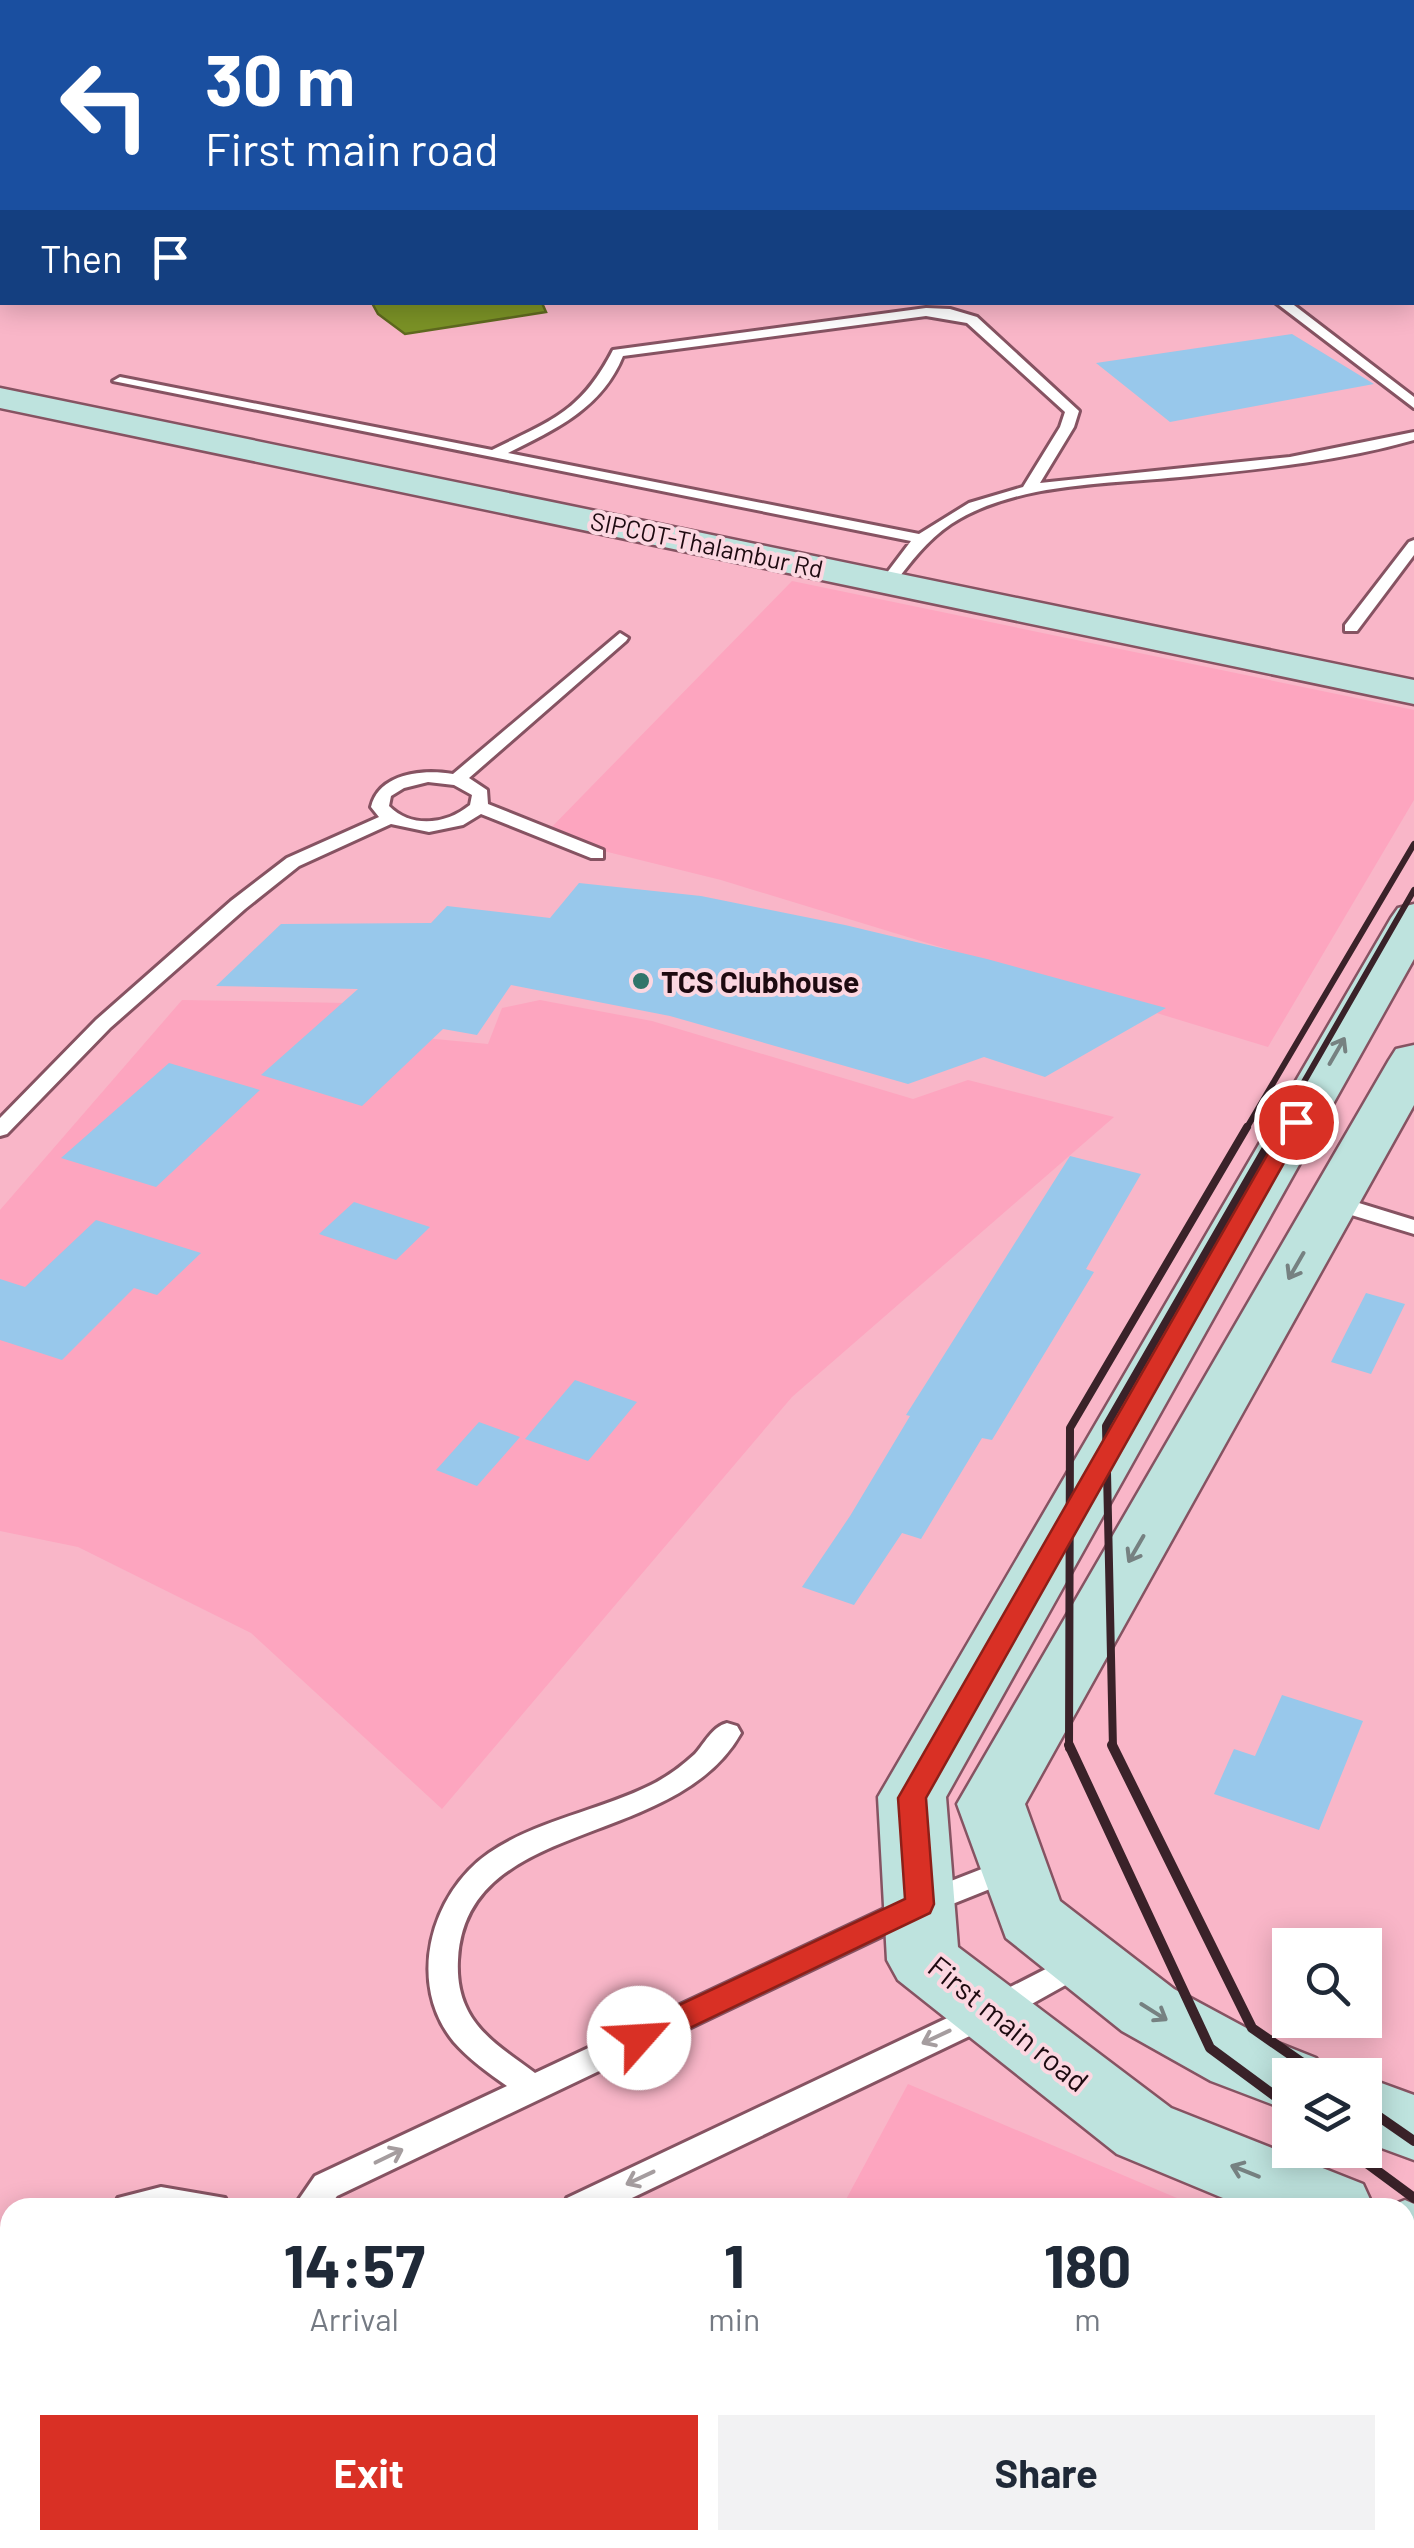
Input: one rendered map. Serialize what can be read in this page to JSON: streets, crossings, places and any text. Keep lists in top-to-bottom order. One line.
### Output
{"streets":{"street":["SIPCOT-Thalambur Rd","First main road"]},"places":["TCS Clubhouse"],"page":{"turn":["30 m","First main road"],"then":"Then","eta":["14:57","Arrival","1","min","180","m"],"buttons":["Exit","Share"]}}
